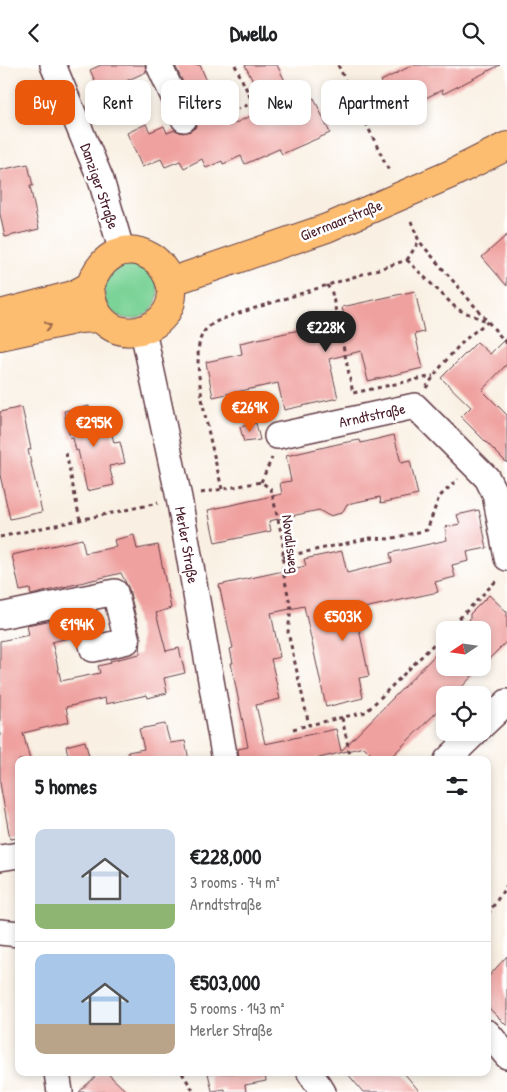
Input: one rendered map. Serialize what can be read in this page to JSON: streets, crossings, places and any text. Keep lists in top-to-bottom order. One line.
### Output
{"streets":{"main road":["Giermaarstraße"],"street":["Danziger Straße","Arndtstraße","Merler Straße"],"path":["Novalisweg"]},"crossings":[["Danziger Straße","Giermaarstraße"],["Danziger Straße","Merler Straße"],["Giermaarstraße","Merler Straße"],["Novalisweg","Merler Straße"]],"north":"left","page":{"header":"Dwello","chip":["Buy","Rent","Filters","New","Apartment"],"price":["€228K","€269K","€295K","€503K","€194K"],"heading":"5 homes","list":[{"name":"€228,000","note":"3 rooms · 74 m² · Arndtstraße"},{"name":"€503,000","note":"5 rooms · 143 m² · Merler Straße"}]}}
